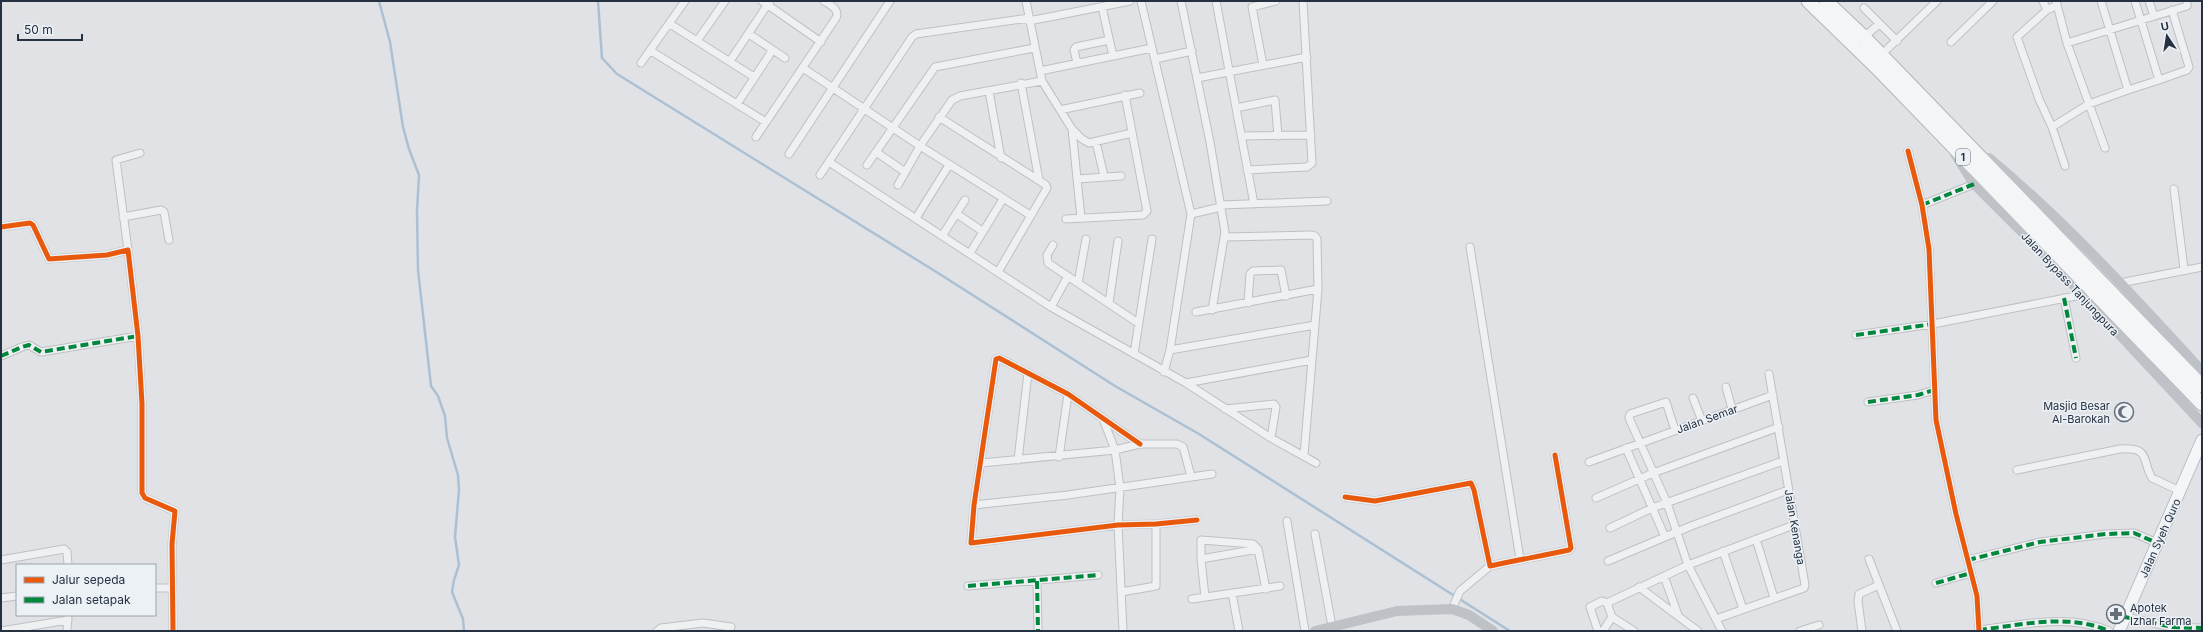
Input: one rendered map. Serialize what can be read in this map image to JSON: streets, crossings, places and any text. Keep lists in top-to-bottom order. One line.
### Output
{"streets":{"highway":["1","Jalan Bypass Tanjungpura"],"main road":["Jalan Syeh Quro"],"street":["Jalan Semar","Jalan Kenanga"]},"crossings":[["Jalan Semar","Jalan Kenanga"]],"places":{"mosque":["Masjid Besar Al-Barokah"],"pharmacy":["Apotek Izhar Farma"]},"legend":["Jalur sepeda","Jalan setapak"],"scale_bar":"50 m","north":"top"}
